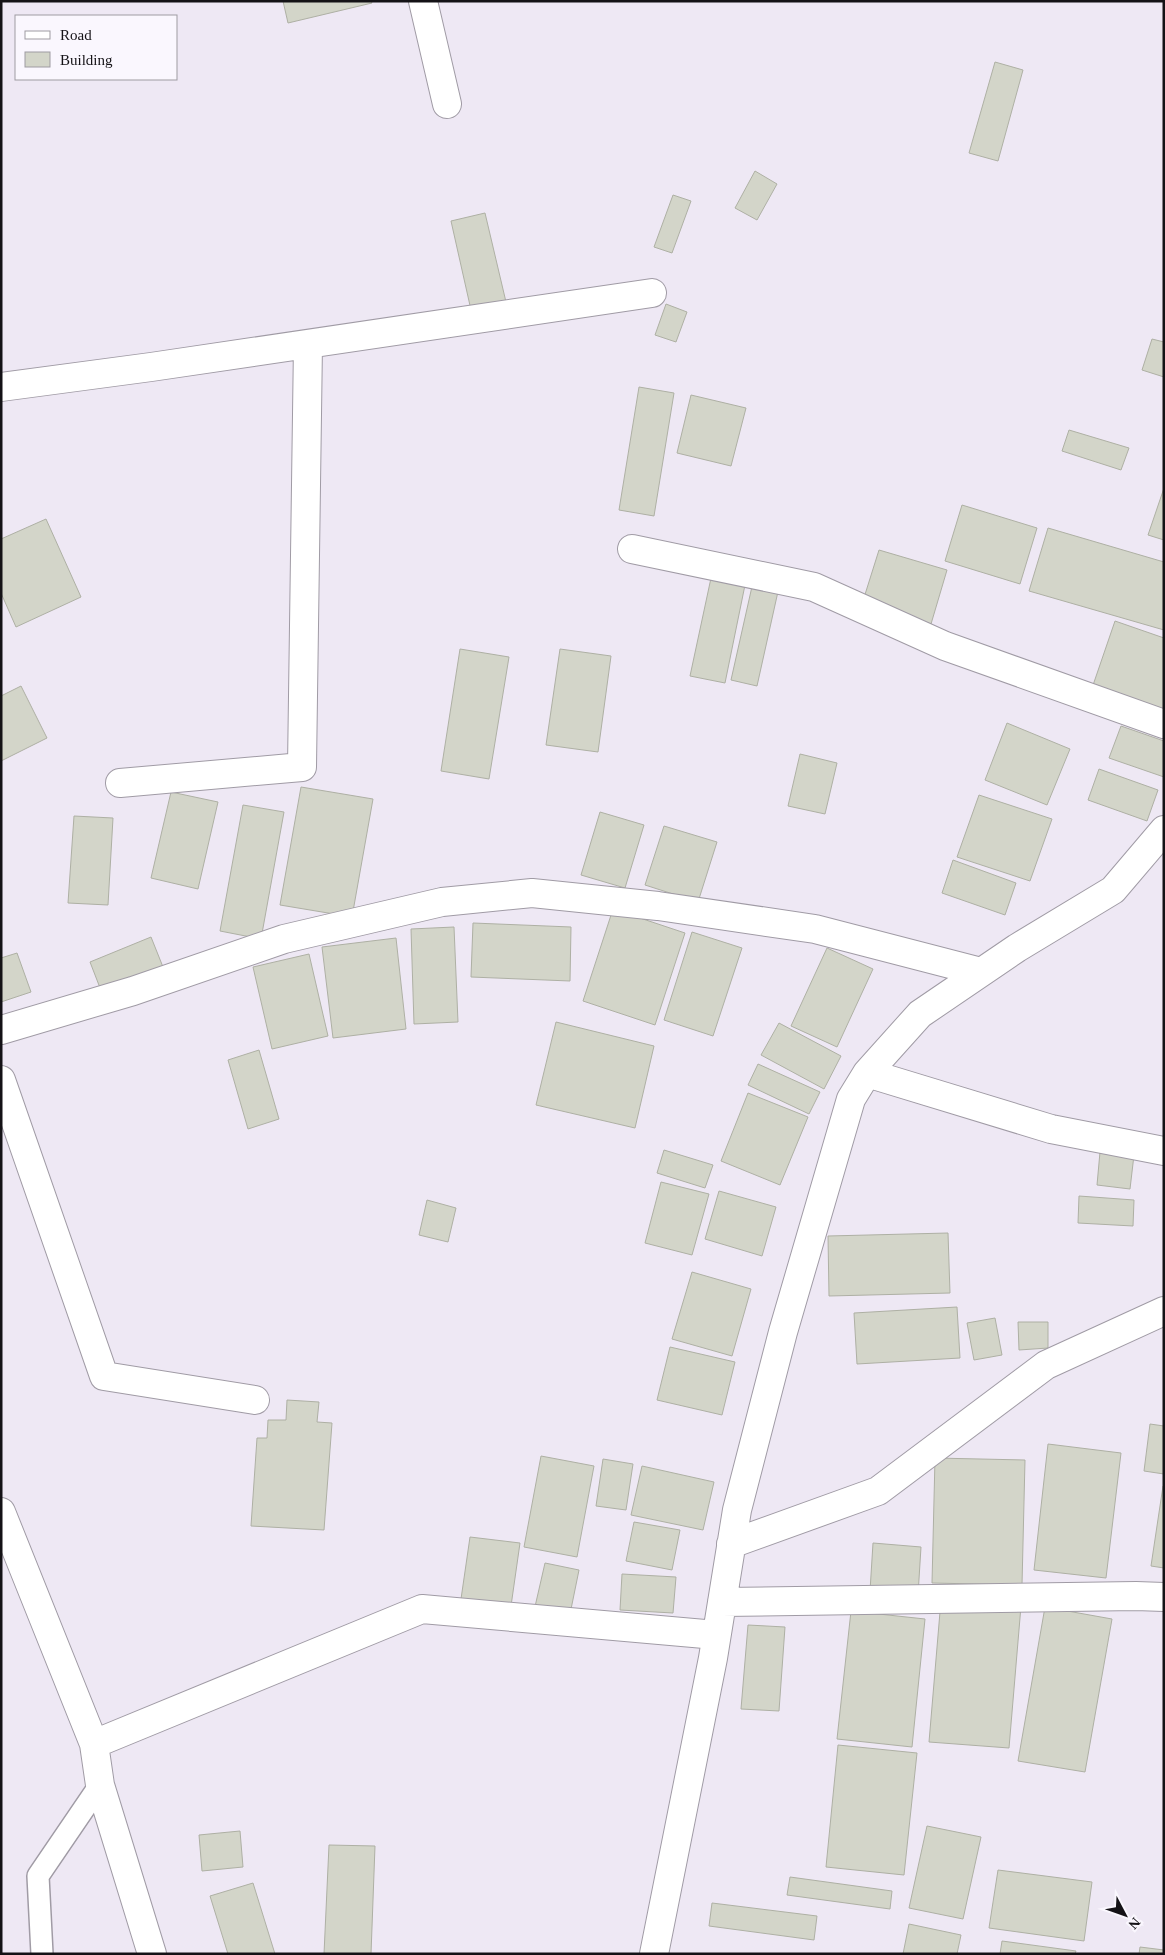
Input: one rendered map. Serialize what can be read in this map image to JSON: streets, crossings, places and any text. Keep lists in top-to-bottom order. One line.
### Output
{"legend":["Road","Building"],"north":"bottom right"}
